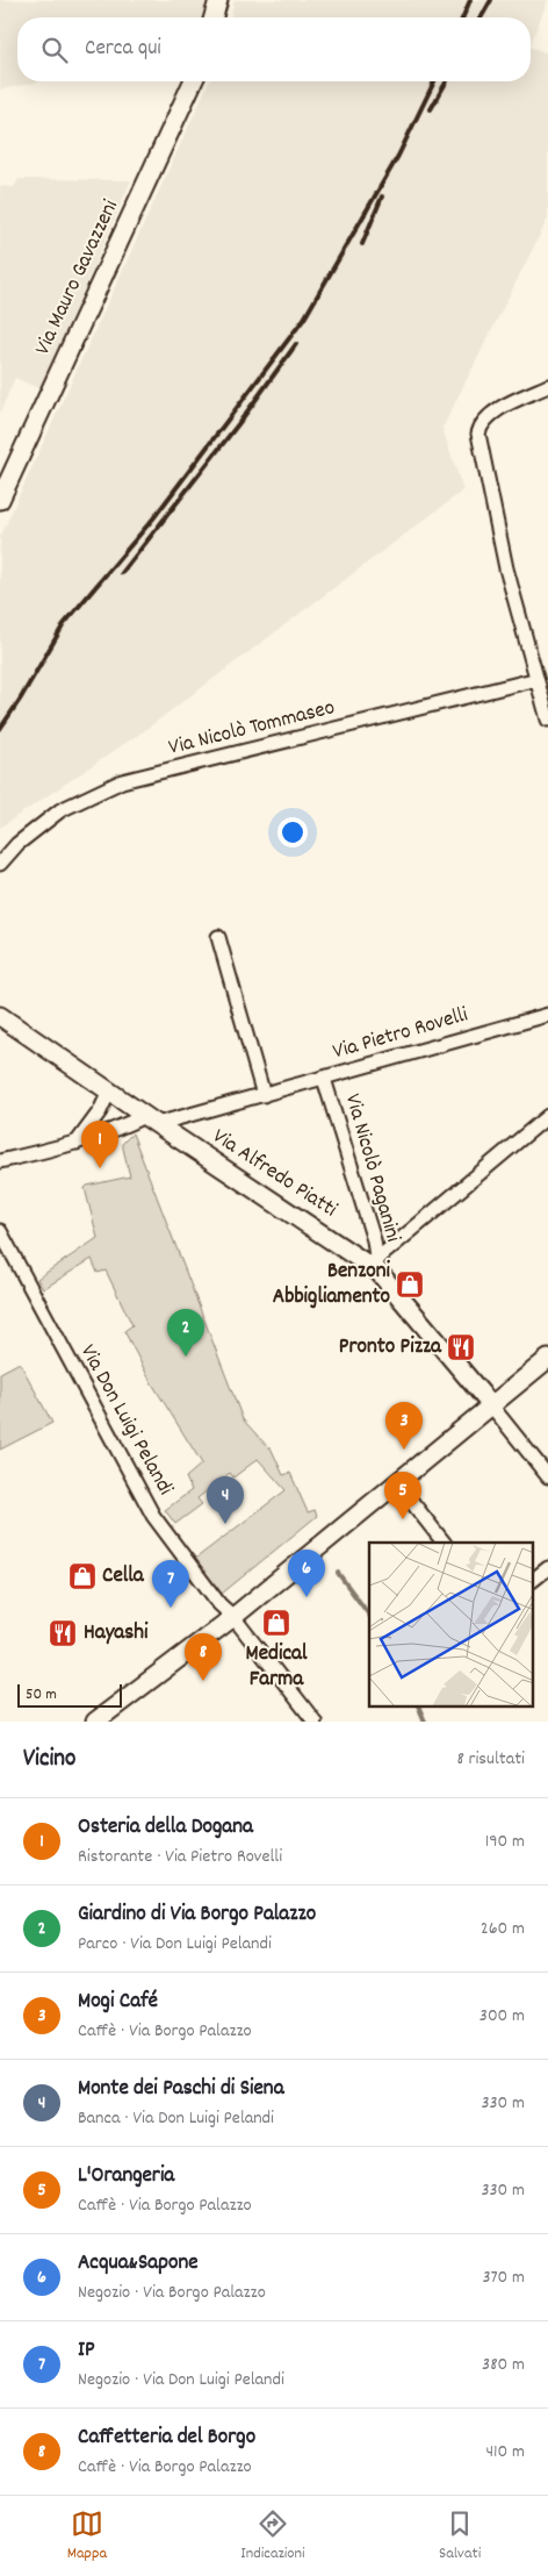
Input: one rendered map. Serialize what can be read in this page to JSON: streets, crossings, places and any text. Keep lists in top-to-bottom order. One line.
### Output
{"streets":{"street":["Via Mauro Gavazzeni","Via Nicolò Tommaseo","Via Pietro Rovelli","Via Nicolò Paganini","Via Alfredo Piatti","Via Don Luigi Pelandi"]},"crossings":[["Via Pietro Rovelli","Via Nicolò Paganini"],["Via Pietro Rovelli","Via Alfredo Piatti"],["Via Nicolò Paganini","Via Alfredo Piatti"]],"places":{"shop":["Benzoni Abbigliamento","Cella","Medical Farma"],"restaurant":["Pronto Pizza","Hayashi"]},"scale_bar":"50 m","page":{"search":"Cerca qui","pins":["1","2","3","5","4","6","7","8"],"scale":"50 m","heading":["Vicino","8 risultati"],"list":[{"mark":"1","name":"Osteria della Dogana","note":"Ristorante · Via Pietro Rovelli","value":"190 m"},{"mark":"2","name":"Giardino di Via Borgo Palazzo","note":"Parco · Via Don Luigi Pelandi","value":"260 m"},{"mark":"3","name":"Mogi Café","note":"Caffè · Via Borgo Palazzo","value":"300 m"},{"mark":"4","name":"Monte dei Paschi di Siena","note":"Banca · Via Don Luigi Pelandi","value":"330 m"},{"mark":"5","name":"L'Orangeria","note":"Caffè · Via Borgo Palazzo","value":"330 m"},{"mark":"6","name":"Acqua&Sapone","note":"Negozio · Via Borgo Palazzo","value":"370 m"},{"mark":"7","name":"IP","note":"Negozio · Via Don Luigi Pelandi","value":"380 m"},{"mark":"8","name":"Caffetteria del Borgo","note":"Caffè · Via Borgo Palazzo","value":"410 m"}],"nav":["Mappa","Indicazioni","Salvati"]}}
